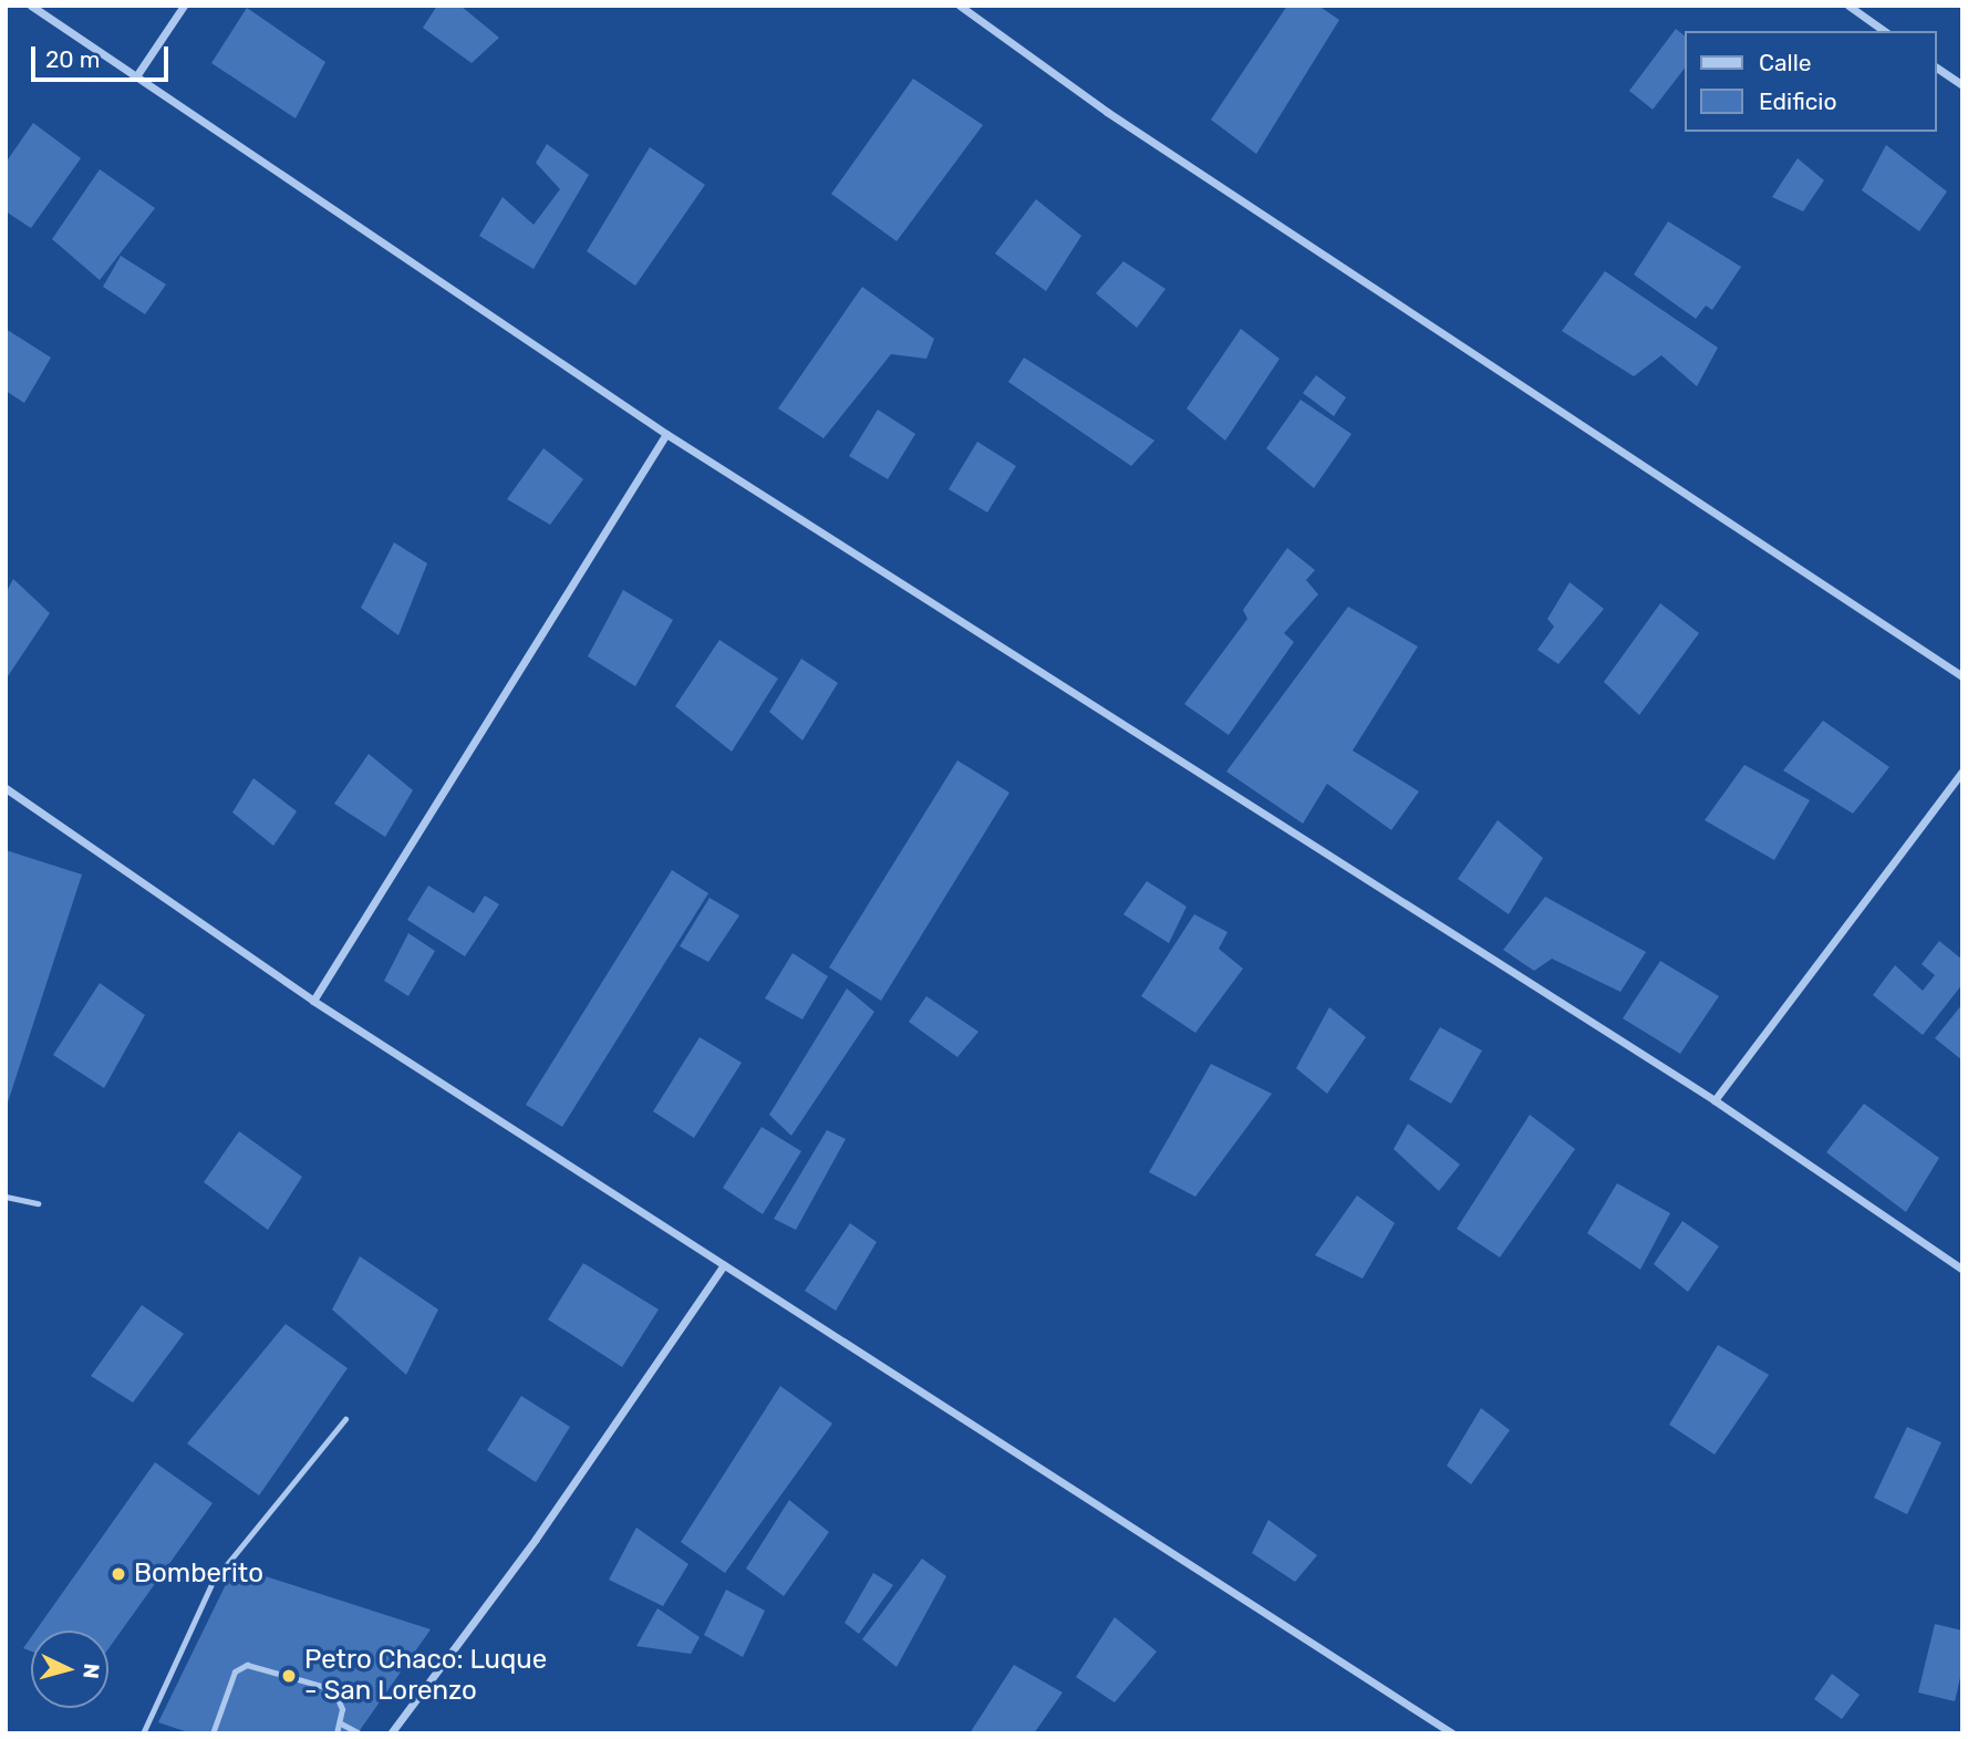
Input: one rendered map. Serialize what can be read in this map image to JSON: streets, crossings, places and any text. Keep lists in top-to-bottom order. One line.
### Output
{"places":["Bomberito","Petro Chaco: Luque - San Lorenzo"],"legend":["Calle","Edificio"],"scale_bar":"20 m","north":"right"}
